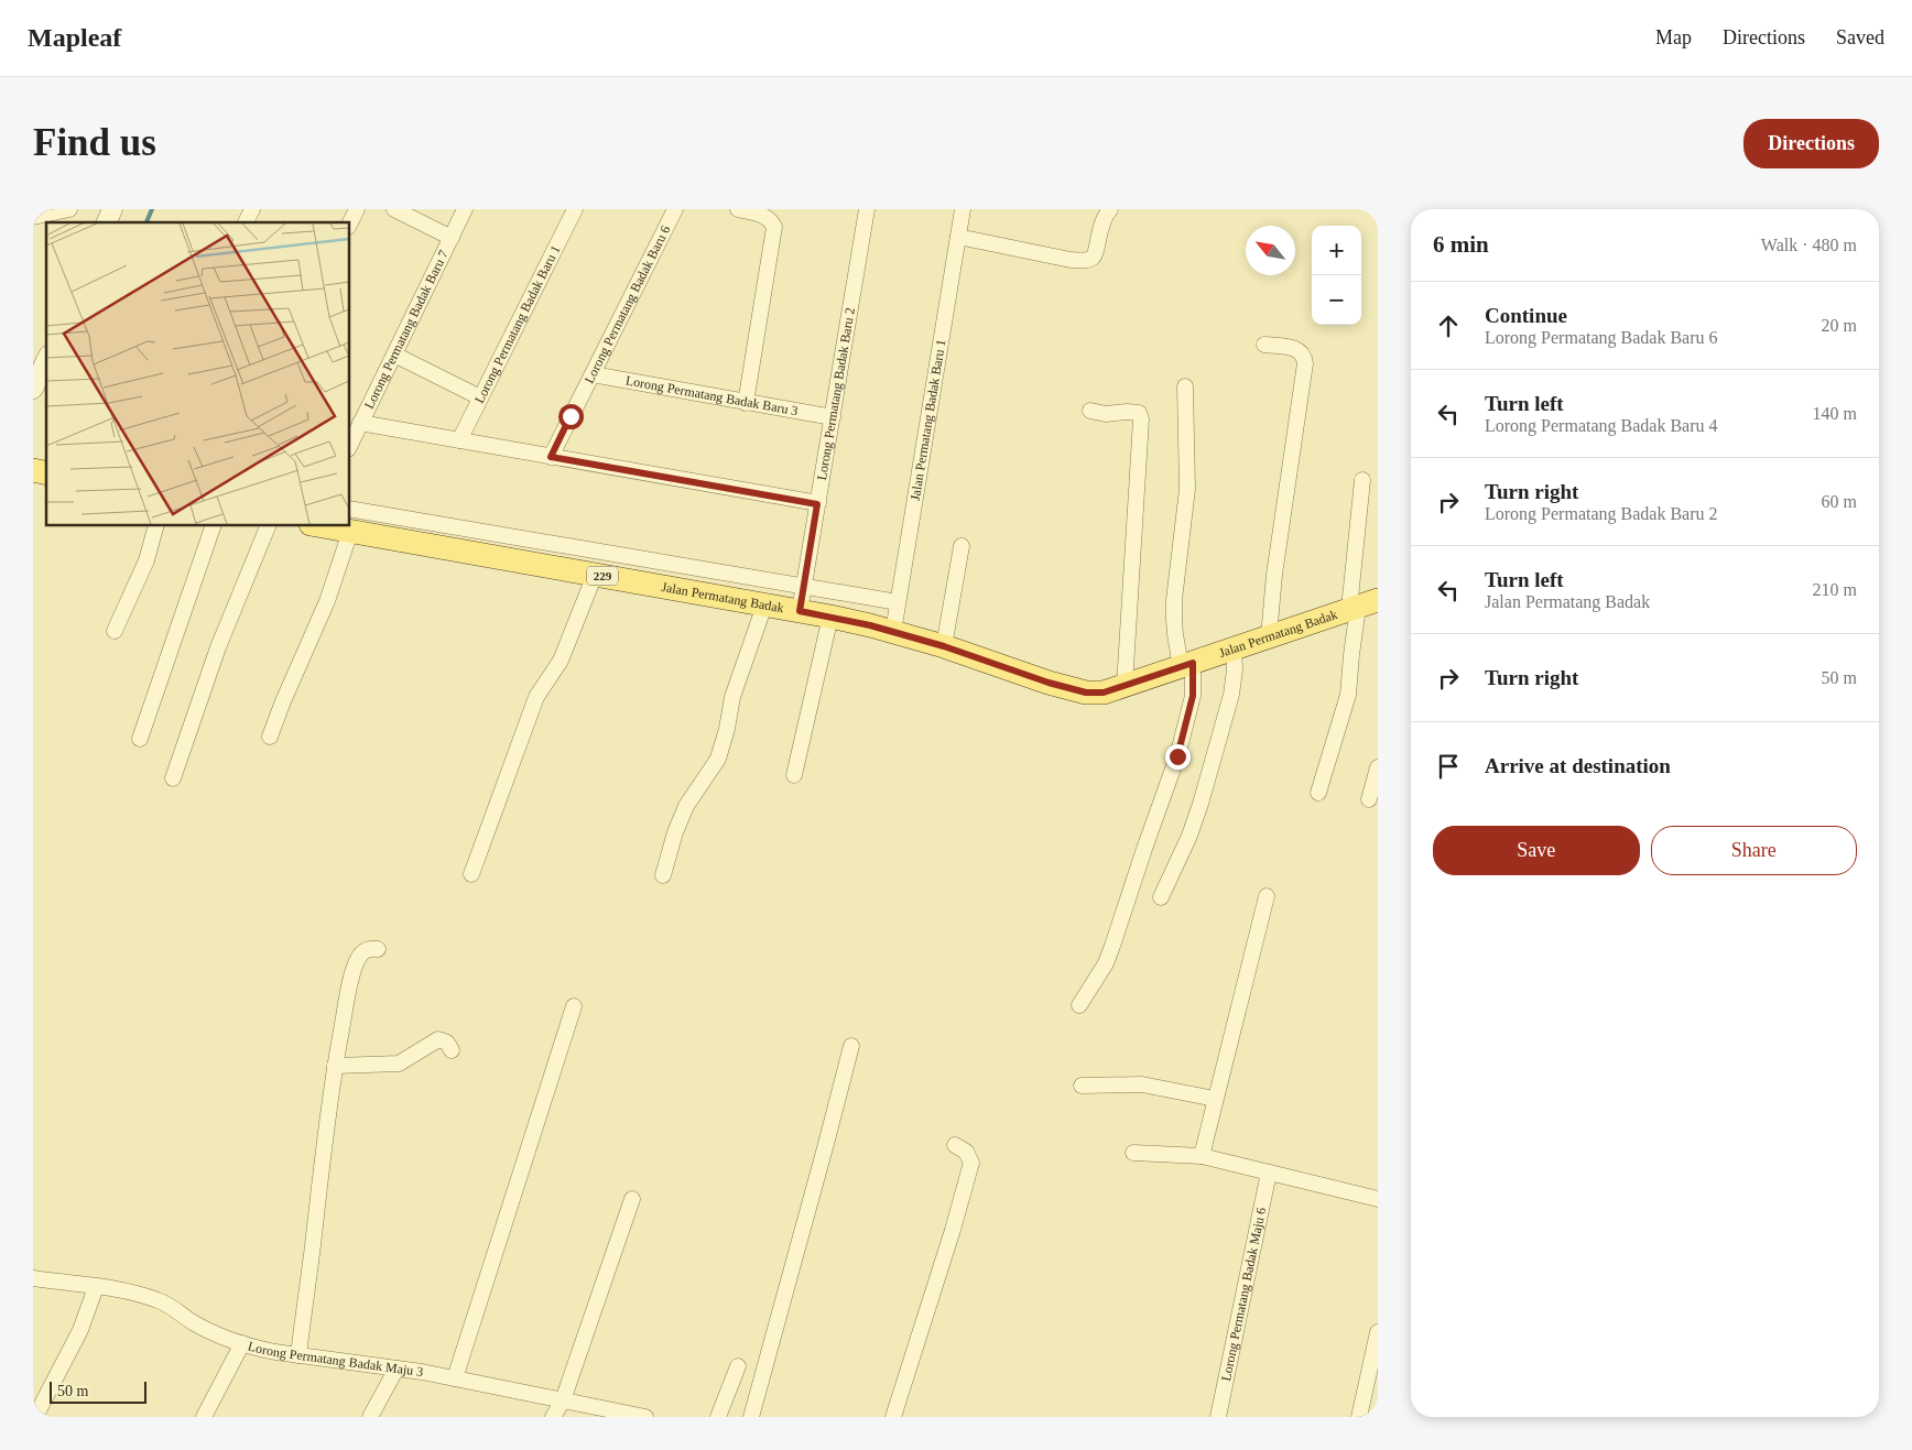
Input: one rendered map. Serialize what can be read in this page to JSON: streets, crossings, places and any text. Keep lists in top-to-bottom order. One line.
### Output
{"streets":{"main road":["229","Jalan Permatang Badak"],"street":["Lorong Permatang Badak Baru 6","Lorong Permatang Badak Baru 1","Lorong Permatang Badak Baru 7","Lorong Permatang Badak Baru 2","Lorong Permatang Badak Baru 3","Jalan Permatang Badak Baru 1","Lorong Permatang Badak Maju 6","Lorong Permatang Badak Maju 3"]},"crossings":[["Lorong Permatang Badak Baru 6","Lorong Permatang Badak Baru 3"],["Lorong Permatang Badak Baru 2","Lorong Permatang Badak Baru 3"],["Lorong Permatang Badak Baru 2","Jalan Permatang Badak"],["Jalan Permatang Badak Baru 1","Jalan Permatang Badak"]],"scale_bar":"50 m","north":"top left","page":{"header":"Mapleaf","nav":["Map","Directions","Saved"],"buttons":["Directions",["Save","Share"]],"title":"Find us","heading":["6 min","Walk · 480 m"],"map_buttons":["+","−"],"list":[["Continue","Lorong Permatang Badak Baru 6","20 m"],["Turn left","Lorong Permatang Badak Baru 4","140 m"],["Turn right","Lorong Permatang Badak Baru 2","60 m"],["Turn left","Jalan Permatang Badak","210 m"],["Turn right","50 m"],"Arrive at destination"],"scale":"50 m"}}
